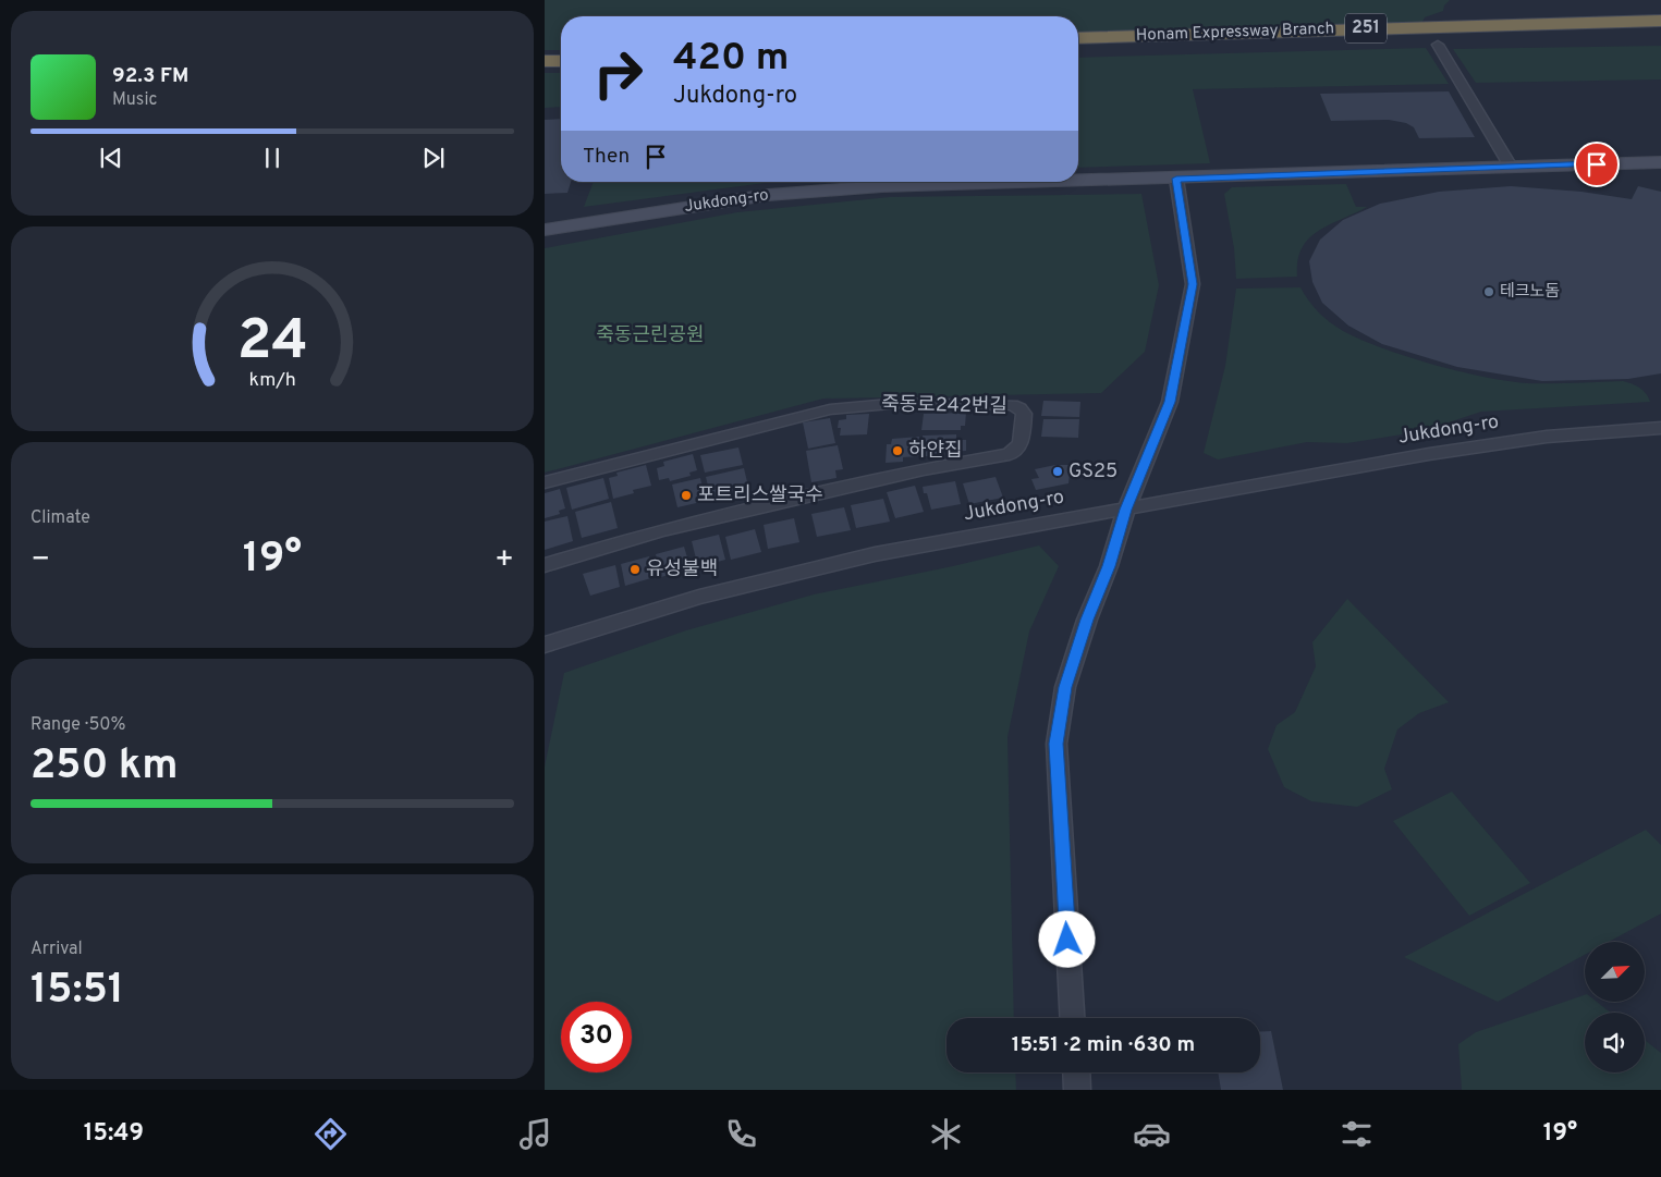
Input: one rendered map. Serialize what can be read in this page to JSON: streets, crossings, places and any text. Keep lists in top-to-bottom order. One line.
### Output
{"streets":{"highway":["251","Honam Expressway Branch"],"street":["Jukdong-ro","죽동로242번길"]},"parks":["죽동근린공원"],"places":["테크노돔","하얀집","GS25","포트리스쌀국수","유성불백"],"north":"top right","page":{"turn":["420 m","Jukdong-ro"],"song":["92.3 FM","Music"],"then":"Then","tile":["Climate",["Range · 50%","250 km"],["Arrival","15:51"]],"heat":["−","19°","+"],"limit":"30","trip":"15:51 · 2 min · 630 m","tabs":["15:49","19°"],"gauge":["24","km/h"]}}
